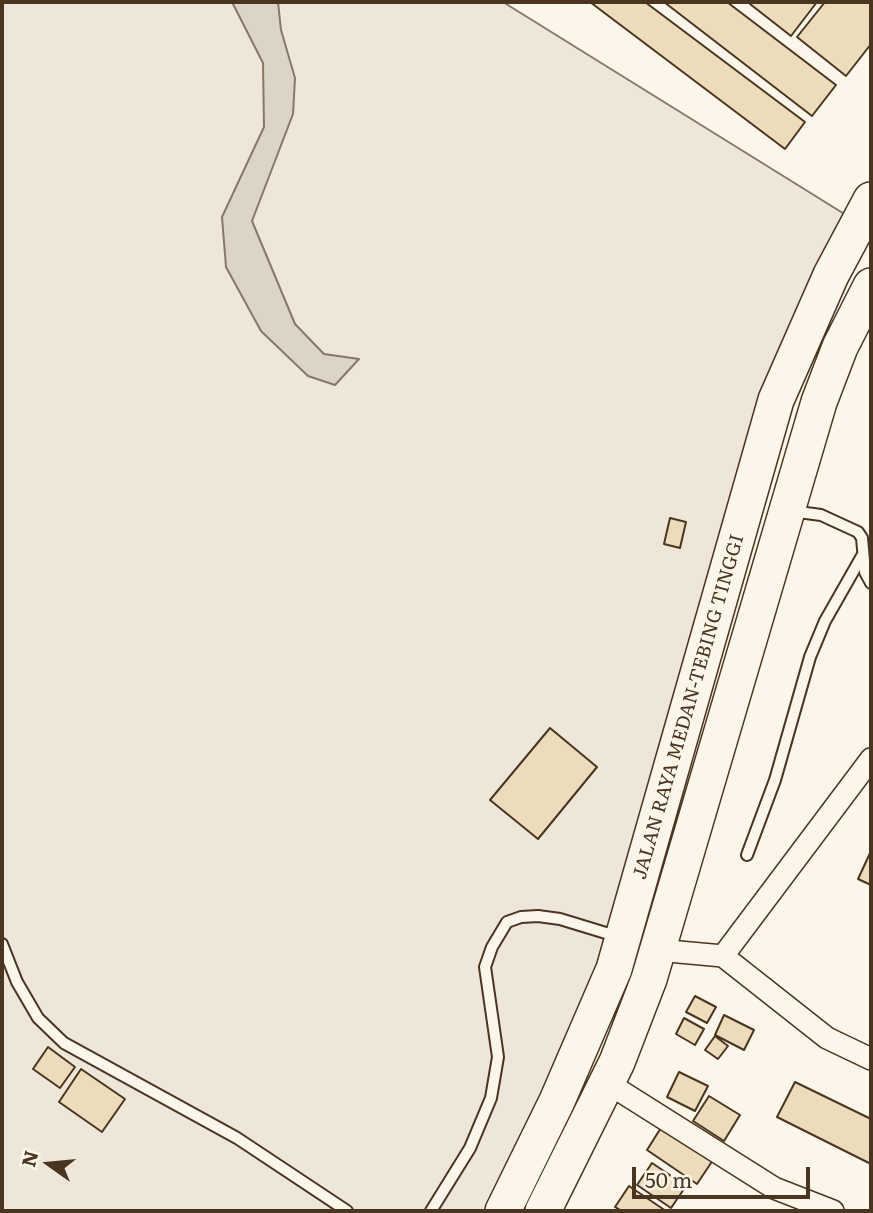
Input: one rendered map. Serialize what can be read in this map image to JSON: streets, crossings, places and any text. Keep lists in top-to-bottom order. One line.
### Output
{"streets":{"highway":["JALAN RAYA MEDAN-TEBING TINGGI"]},"scale_bar":"50 m","north":"left"}
